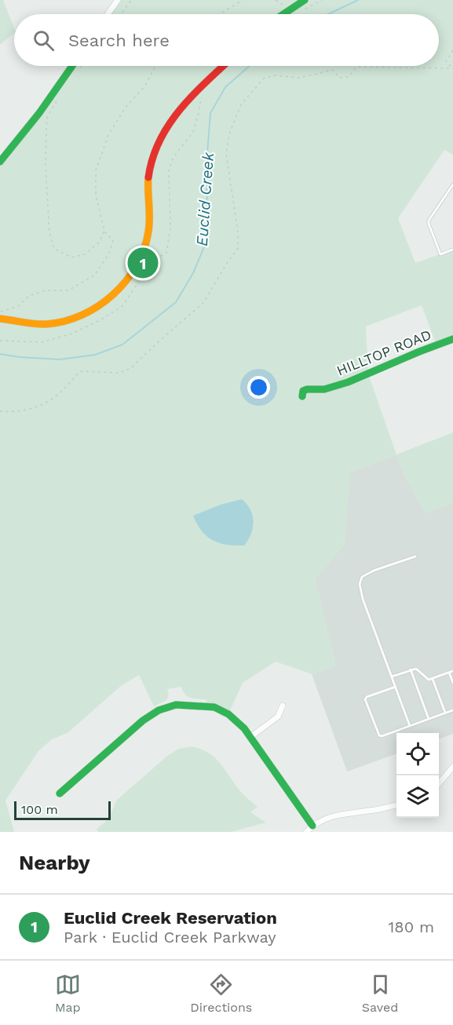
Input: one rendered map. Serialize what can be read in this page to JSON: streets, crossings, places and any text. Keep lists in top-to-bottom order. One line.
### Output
{"streets":{"street":["HILLTOP ROAD"]},"water":["Euclid Creek"],"scale_bar":"100 m","page":{"search":"Search here","pins":"1","scale":"100 m","heading":"Nearby","list":[{"mark":"1","name":"Euclid Creek Reservation","note":"Park · Euclid Creek Parkway","value":"180 m"}],"nav":["Map","Directions","Saved"]}}
